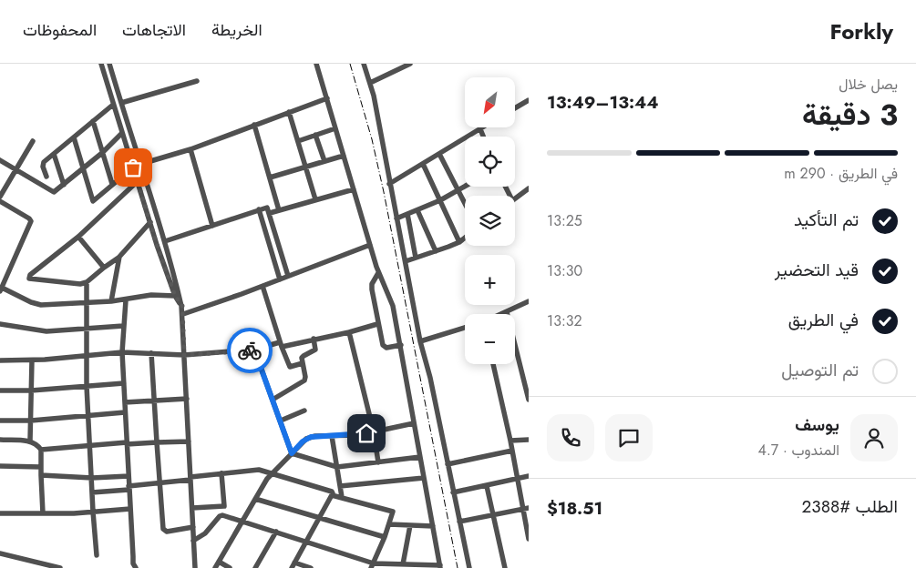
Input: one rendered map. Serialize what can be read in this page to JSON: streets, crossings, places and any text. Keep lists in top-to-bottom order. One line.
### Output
{"north":"bottom left","page":{"header":"Forkly","nav":["الخريطة","الاتجاهات","المحفوظات"],"heading":["3 دقيقة","يصل خلال","13:44–13:49"],"panel":["يوسف","المندوب · 4.7","الطلب #2388","$18.51"],"map_buttons":["+","−"],"bar":"في الطريق · 290 m","list":[["تم التأكيد","13:25"],["قيد التحضير","13:30"],["في الطريق","13:32"],"تم التوصيل"]}}
